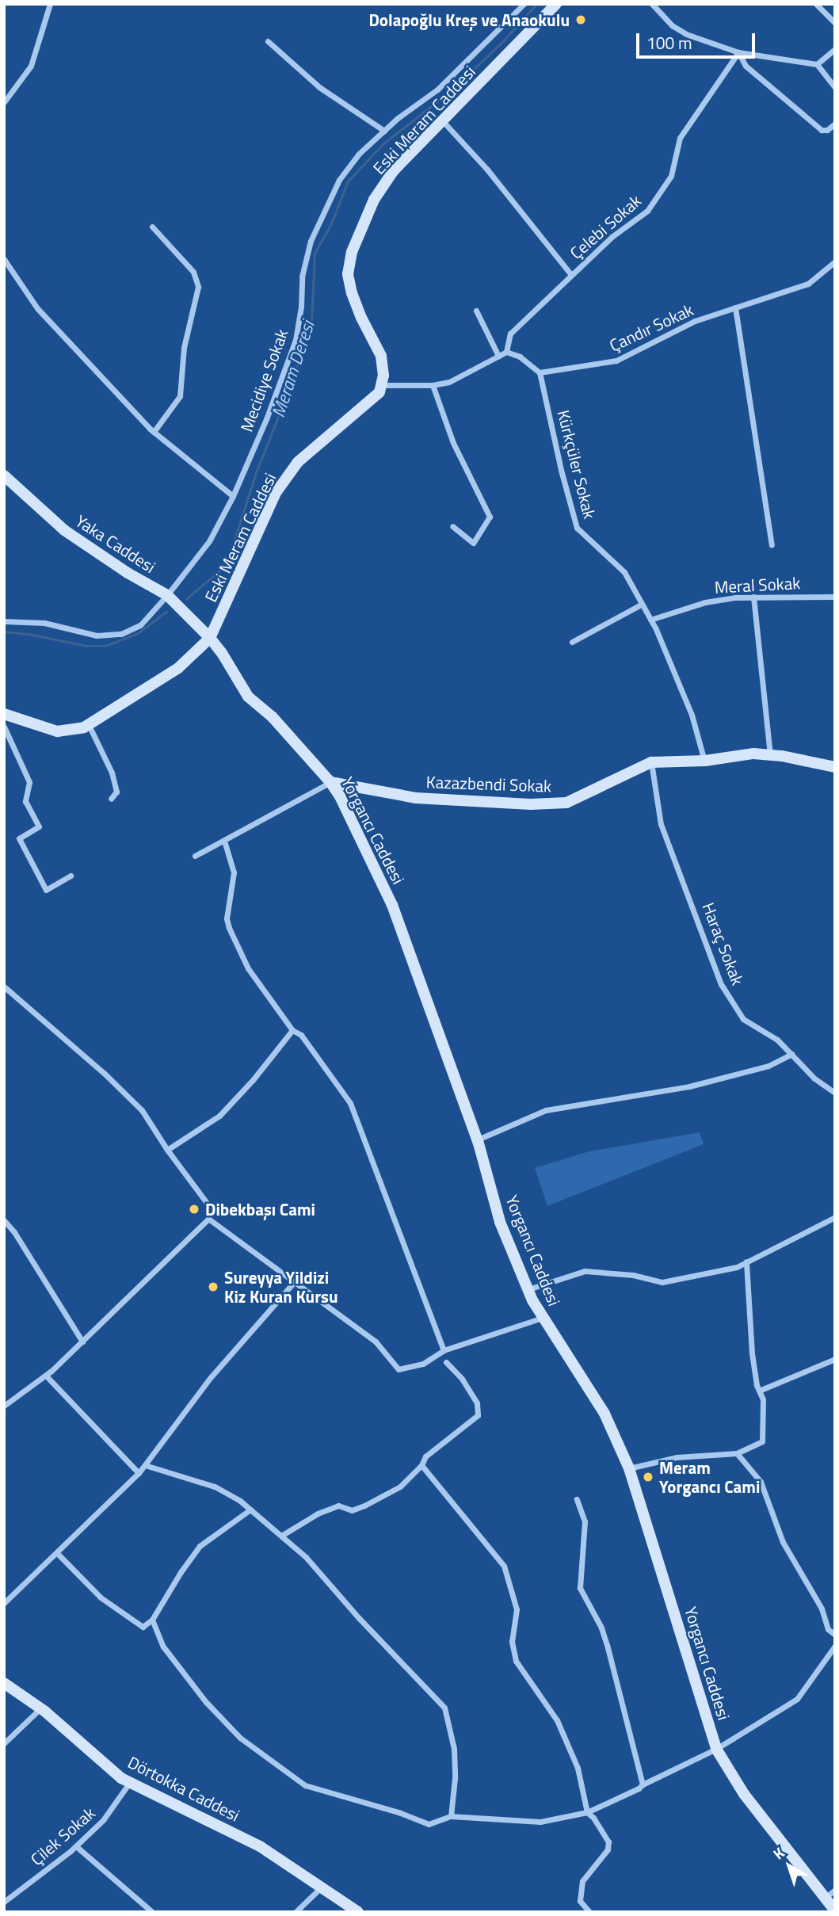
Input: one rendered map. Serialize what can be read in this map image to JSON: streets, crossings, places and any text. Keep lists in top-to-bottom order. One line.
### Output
{"streets":{"street":["Eski Meram Caddesi","Çelebi Sokak","Çandır Sokak","Mecidiye Sokak","Kürkçüler Sokak","Yaka Caddesi","Meral Sokak","Kazazbendi Sokak","Yorgancı Caddesi","Haraç Sokak","Dörtokka Caddesi","Çilek Sokak"]},"crossings":[["Eski Meram Caddesi","Yaka Caddesi"],["Eski Meram Caddesi","Yorgancı Caddesi"],["Çandır Sokak","Kürkçüler Sokak"],["Mecidiye Sokak","Yaka Caddesi"],["Kürkçüler Sokak","Meral Sokak"],["Kürkçüler Sokak","Kazazbendi Sokak"],["Yaka Caddesi","Yorgancı Caddesi"],["Kazazbendi Sokak","Yorgancı Caddesi"],["Kazazbendi Sokak","Haraç Sokak"],["Dörtokka Caddesi","Çilek Sokak"]],"water":["Meram Deresi"],"places":["Dolapoğlu Kreş ve Anaokulu","Dibekbaşı Cami","Sureyya Yildizi Kiz Kuran Kursu","Meram Yorgancı Cami"],"scale_bar":"100 m","north":"top left"}
